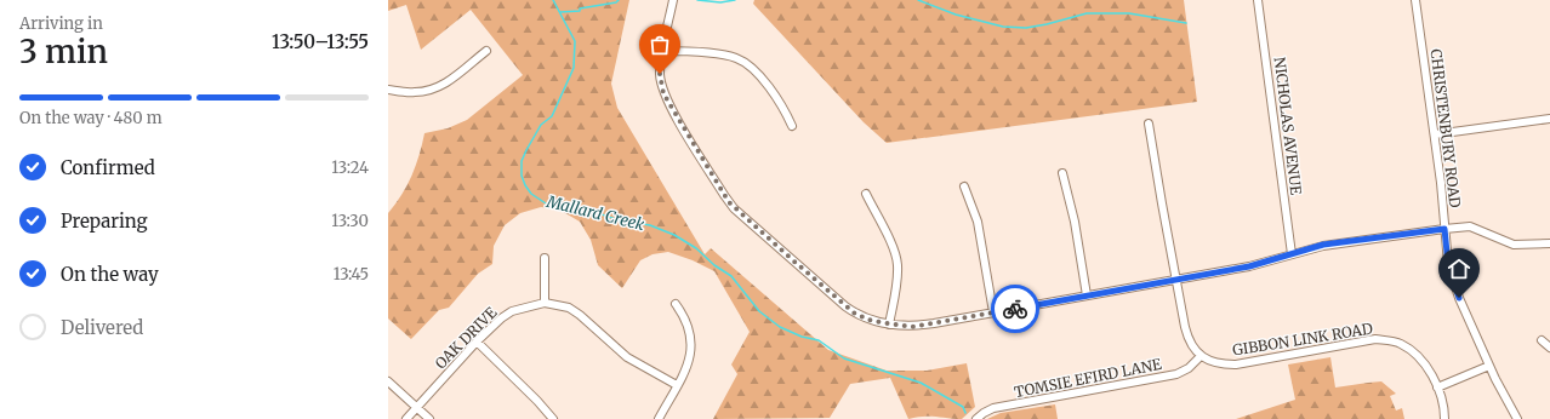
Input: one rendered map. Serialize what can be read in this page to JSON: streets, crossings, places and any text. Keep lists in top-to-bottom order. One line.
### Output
{"streets":{"street":["NICHOLAS AVENUE","CHRISTENBURY ROAD","OAK DRIVE","GIBBON LINK ROAD","TOMSIE EFIRD LANE"]},"crossings":[["GIBBON LINK ROAD","TOMSIE EFIRD LANE"]],"water":["Mallard Creek"],"page":{"heading":["3 min","Arriving in","13:50–13:55"],"bar":"On the way · 480 m","list":[["Confirmed","13:24"],["Preparing","13:30"],["On the way","13:45"],"Delivered"]}}
